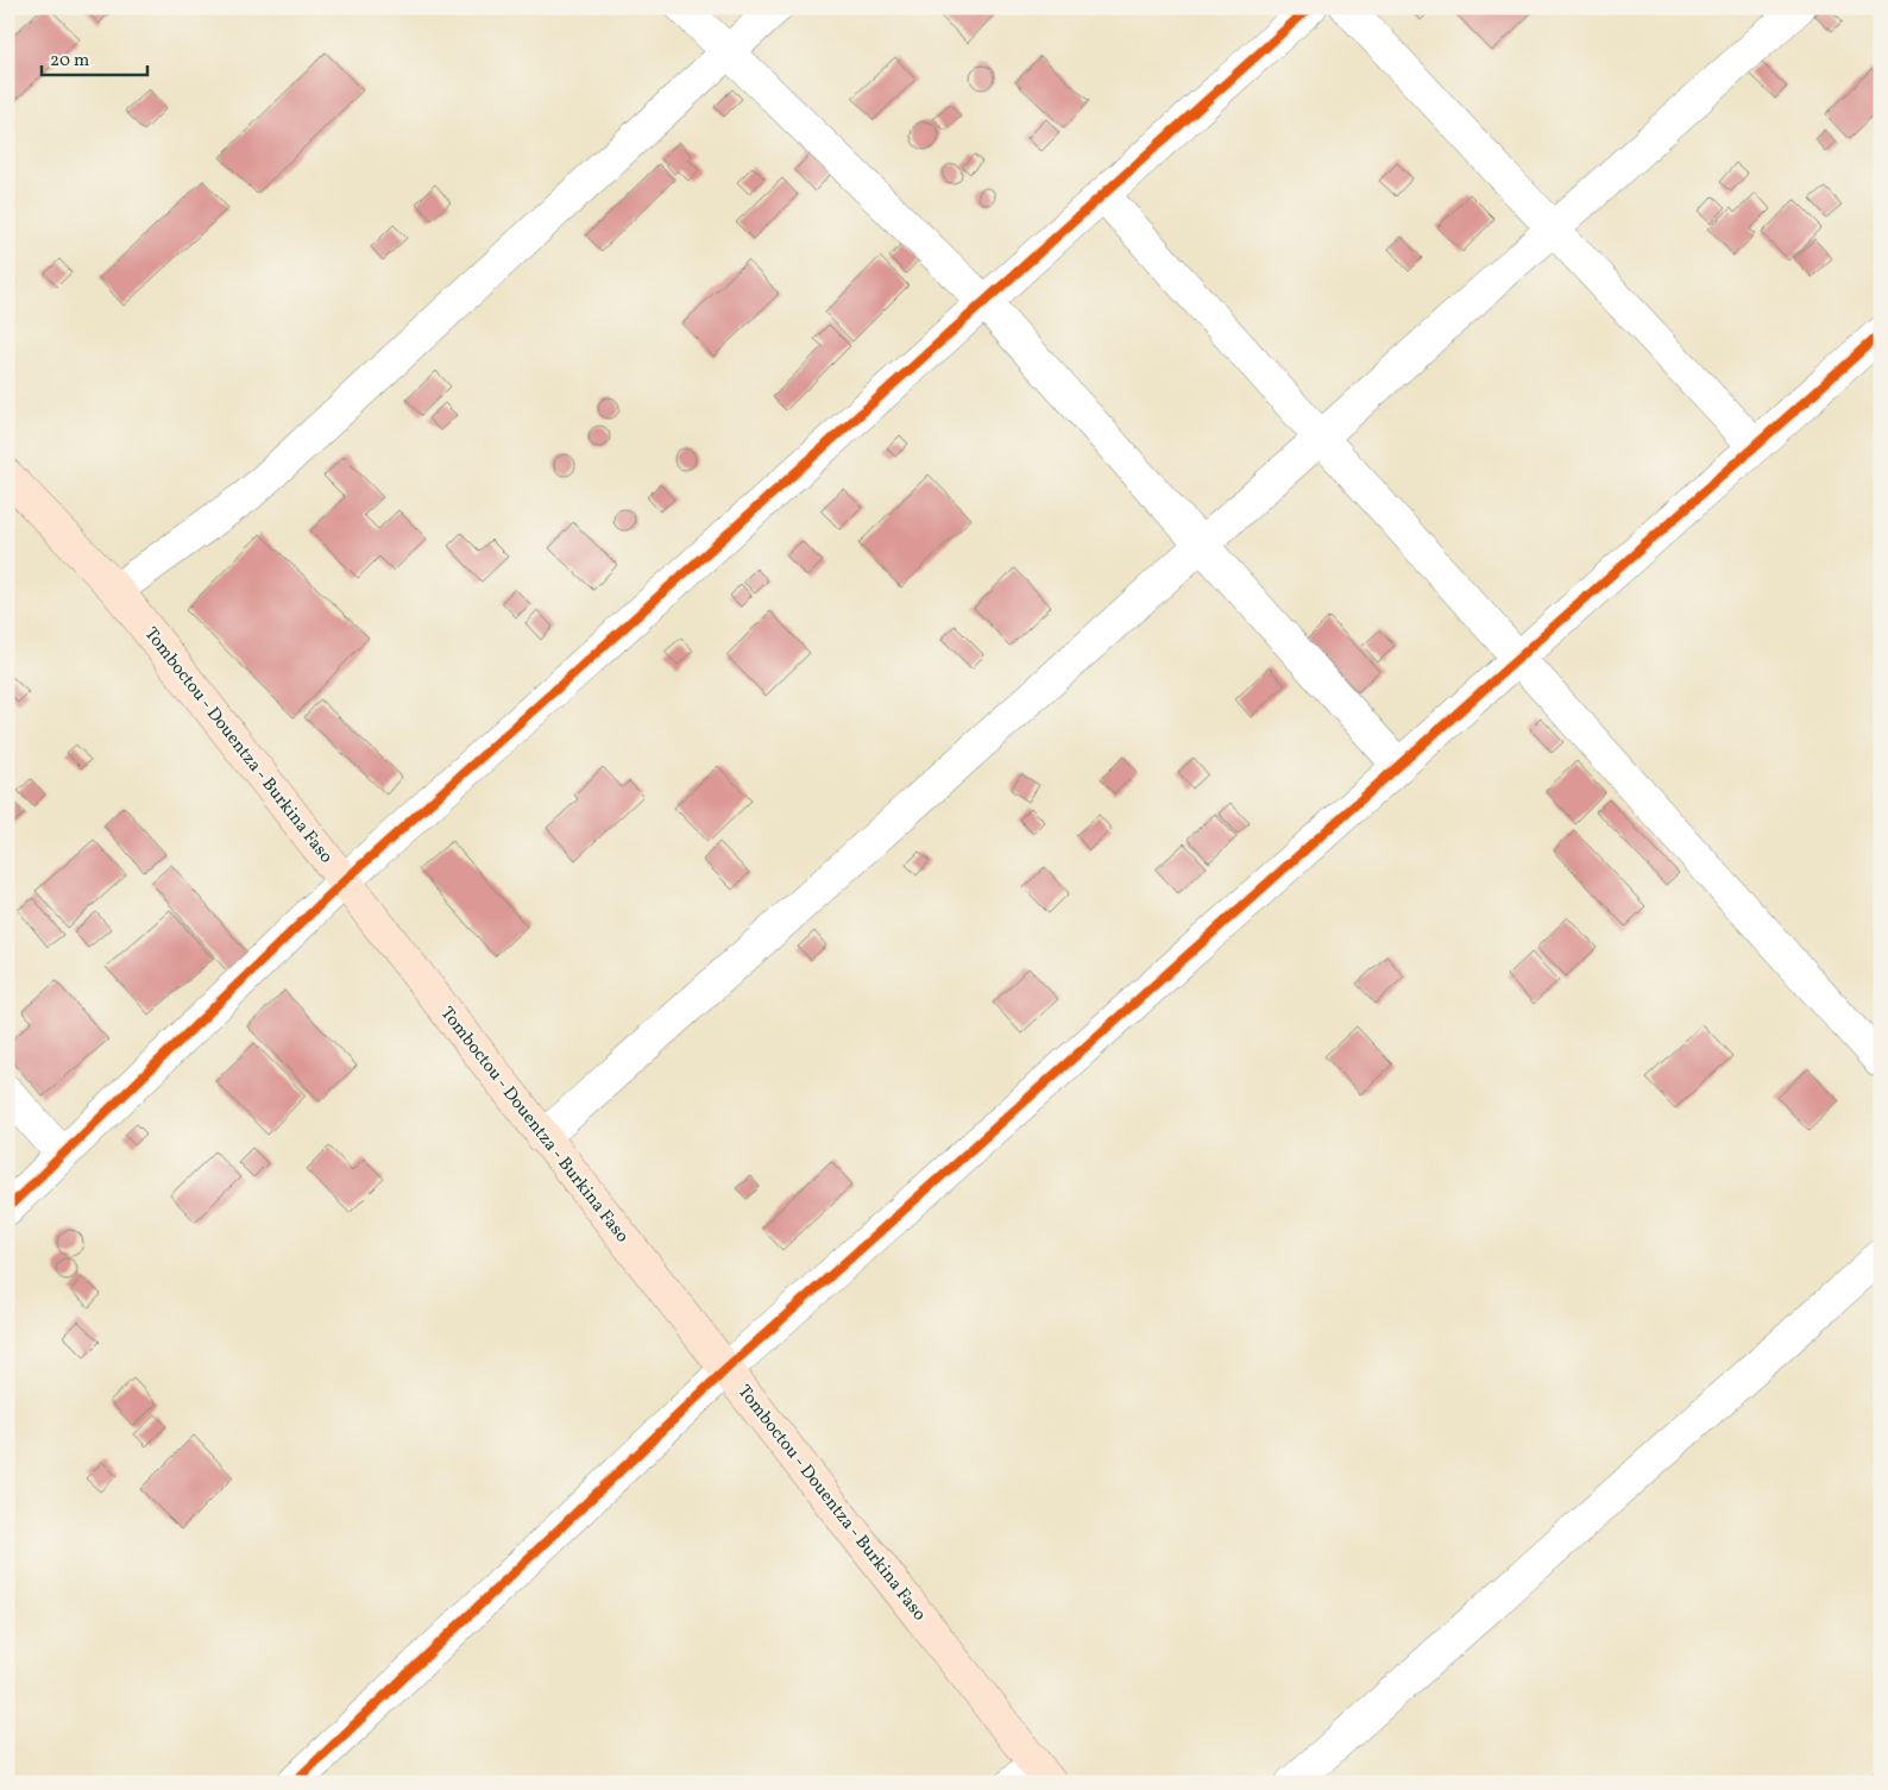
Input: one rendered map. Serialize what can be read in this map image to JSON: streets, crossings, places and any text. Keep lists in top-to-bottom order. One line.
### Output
{"streets":{"main road":["Tomboctou - Douentza - Burkina Faso"]},"scale_bar":"20 m"}
